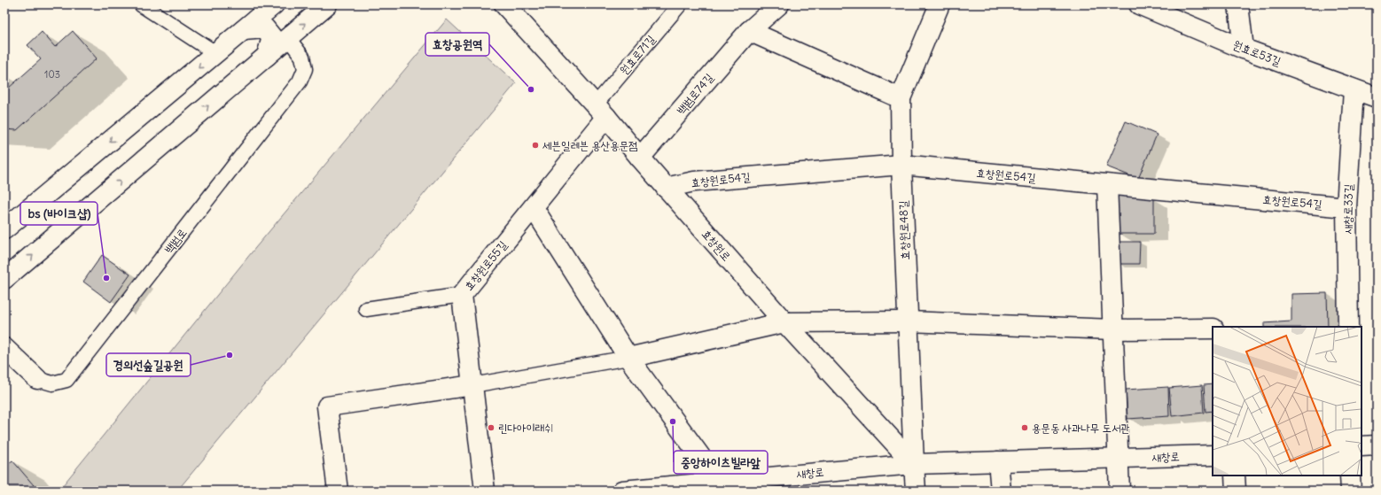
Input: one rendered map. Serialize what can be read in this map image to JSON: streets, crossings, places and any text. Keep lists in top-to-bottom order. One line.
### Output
{"streets":{"street":["원효로53길","백범로74길","효창원로54길","새창로33길","효창원로48길","백범로","효창원로","효창원로55길","새창로"],"lane":["원효로71길"]},"crossings":[["원효로53길","새창로33길"],["원효로71길","효창원로"],["원효로71길","효창원로55길"],["백범로74길","효창원로"],["효창원로54길","새창로33길"],["효창원로54길","효창원로48길"],["효창원로54길","효창원로"],["효창원로48길","효창원로"],["효창원로48길","새창로"],["효창원로","효창원로55길"],["효창원로","새창로"]],"places":["효창공원역","세븐일레븐 용산용문점","bs (바이크샵)","경의선숲길공원","중앙하이츠빌라앞","린다아이래쉬","용문동 사과나무 도서관"],"house_numbers":["103"]}
